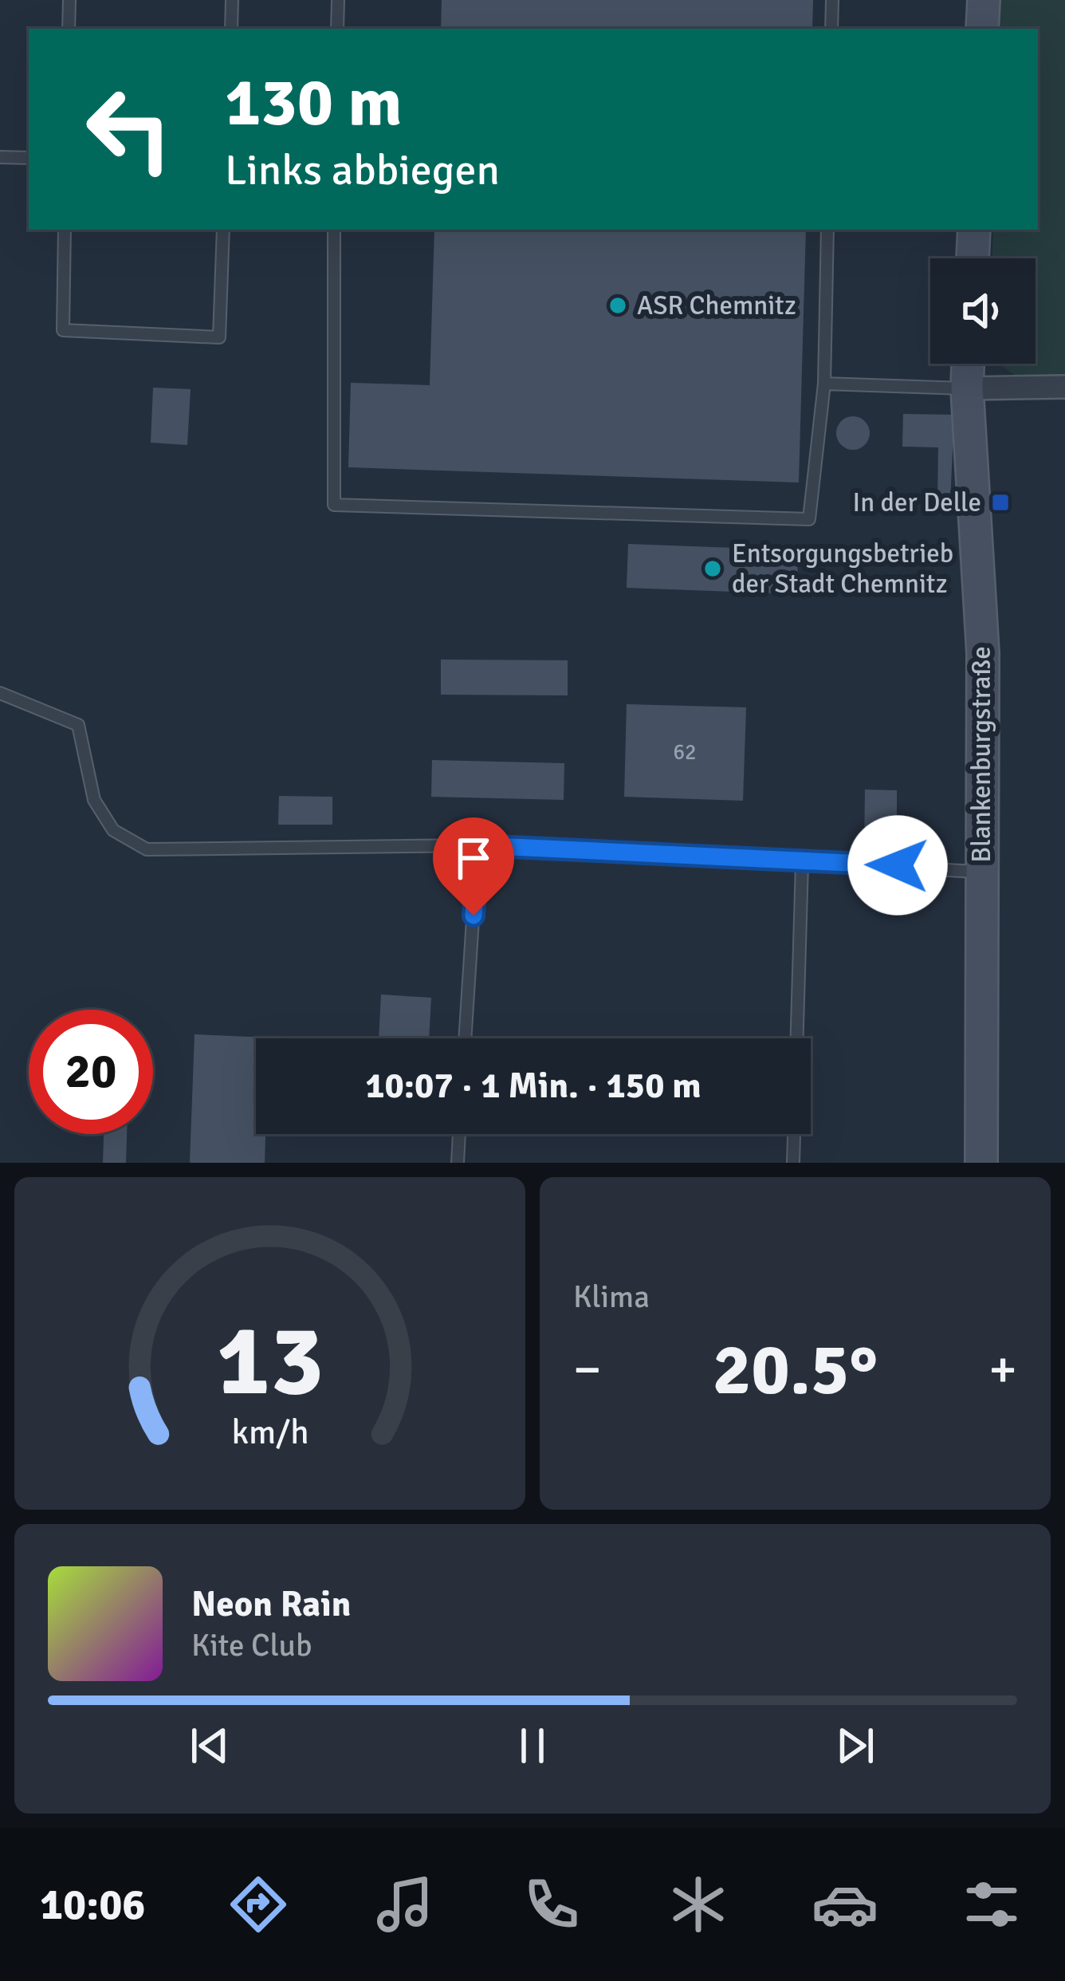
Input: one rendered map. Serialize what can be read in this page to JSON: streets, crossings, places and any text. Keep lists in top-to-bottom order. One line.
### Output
{"streets":{"main road":["Blankenburgstraße"]},"places":{"other":["ASR Chemnitz","Entsorgungsbetrieb der Stadt Chemnitz"],"transit":["In der Delle"]},"house_numbers":["62"],"page":{"turn":["130 m","Links abbiegen"],"limit":"20","trip":"10:07 · 1 Min. · 150 m","tile":"Klima","heat":["−","20.5°","+"],"song":["Neon Rain","Kite Club"],"tabs":"10:06","gauge":["13","km/h"]}}
